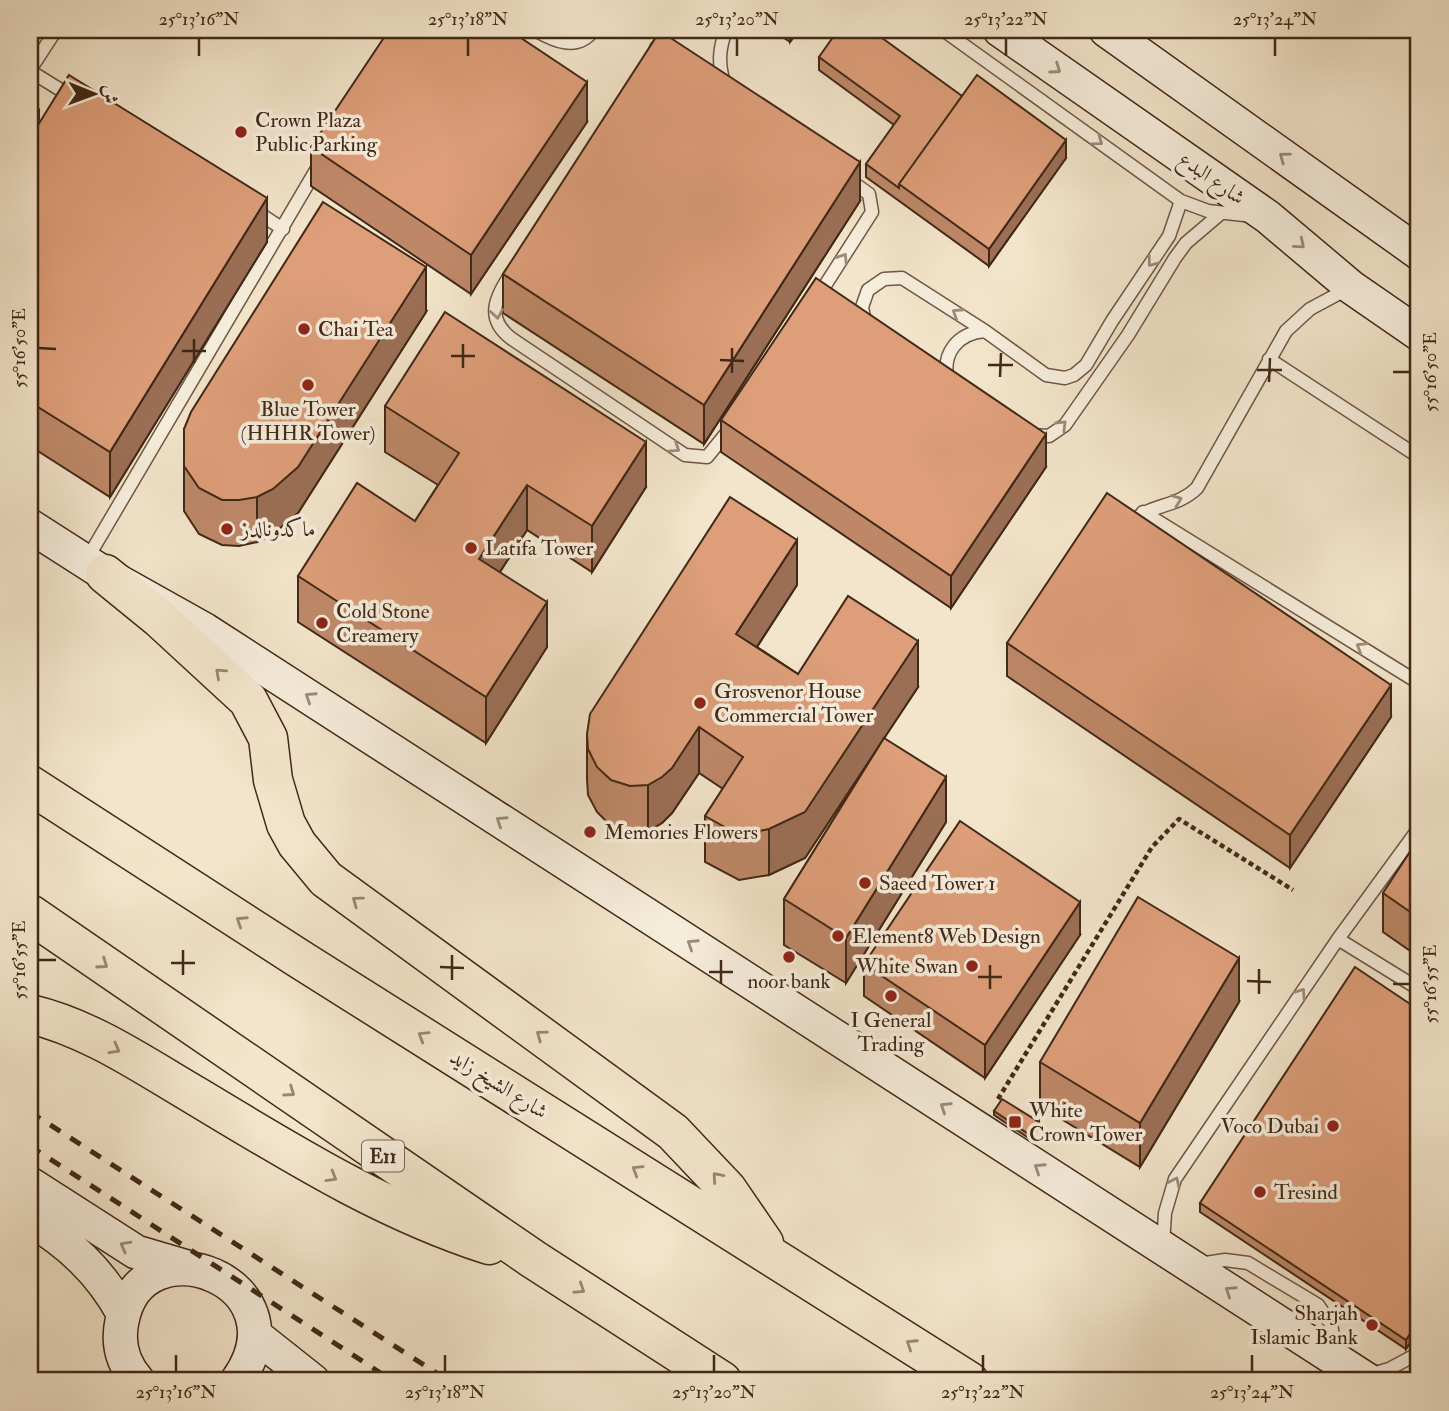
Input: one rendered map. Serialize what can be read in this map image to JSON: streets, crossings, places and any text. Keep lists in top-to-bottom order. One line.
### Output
{"streets":{"highway":["شارع الشيخ زايد","E11"],"street":["شارع البدع"]},"places":{"other":["Crown Plaza Public Parking","Chai Tea","Blue Tower (HHHR Tower)","ماكدونالدز","Latifa Tower","Cold Stone Creamery","Grosvenor House Commercial Tower","Memories Flowers","Saeed Tower 1","Element8 Web Design","noor bank","White Swan","I General Trading","Voco Dubai","Tresind","Sharjah Islamic Bank"],"transit":["White Crown Tower"]},"north":"right","coordinates":["25°13'16\"N","25°13'18\"N","25°13'20\"N","25°13'22\"N","25°13'24\"N","55°16'50\"E","55°16'55\"E"]}
